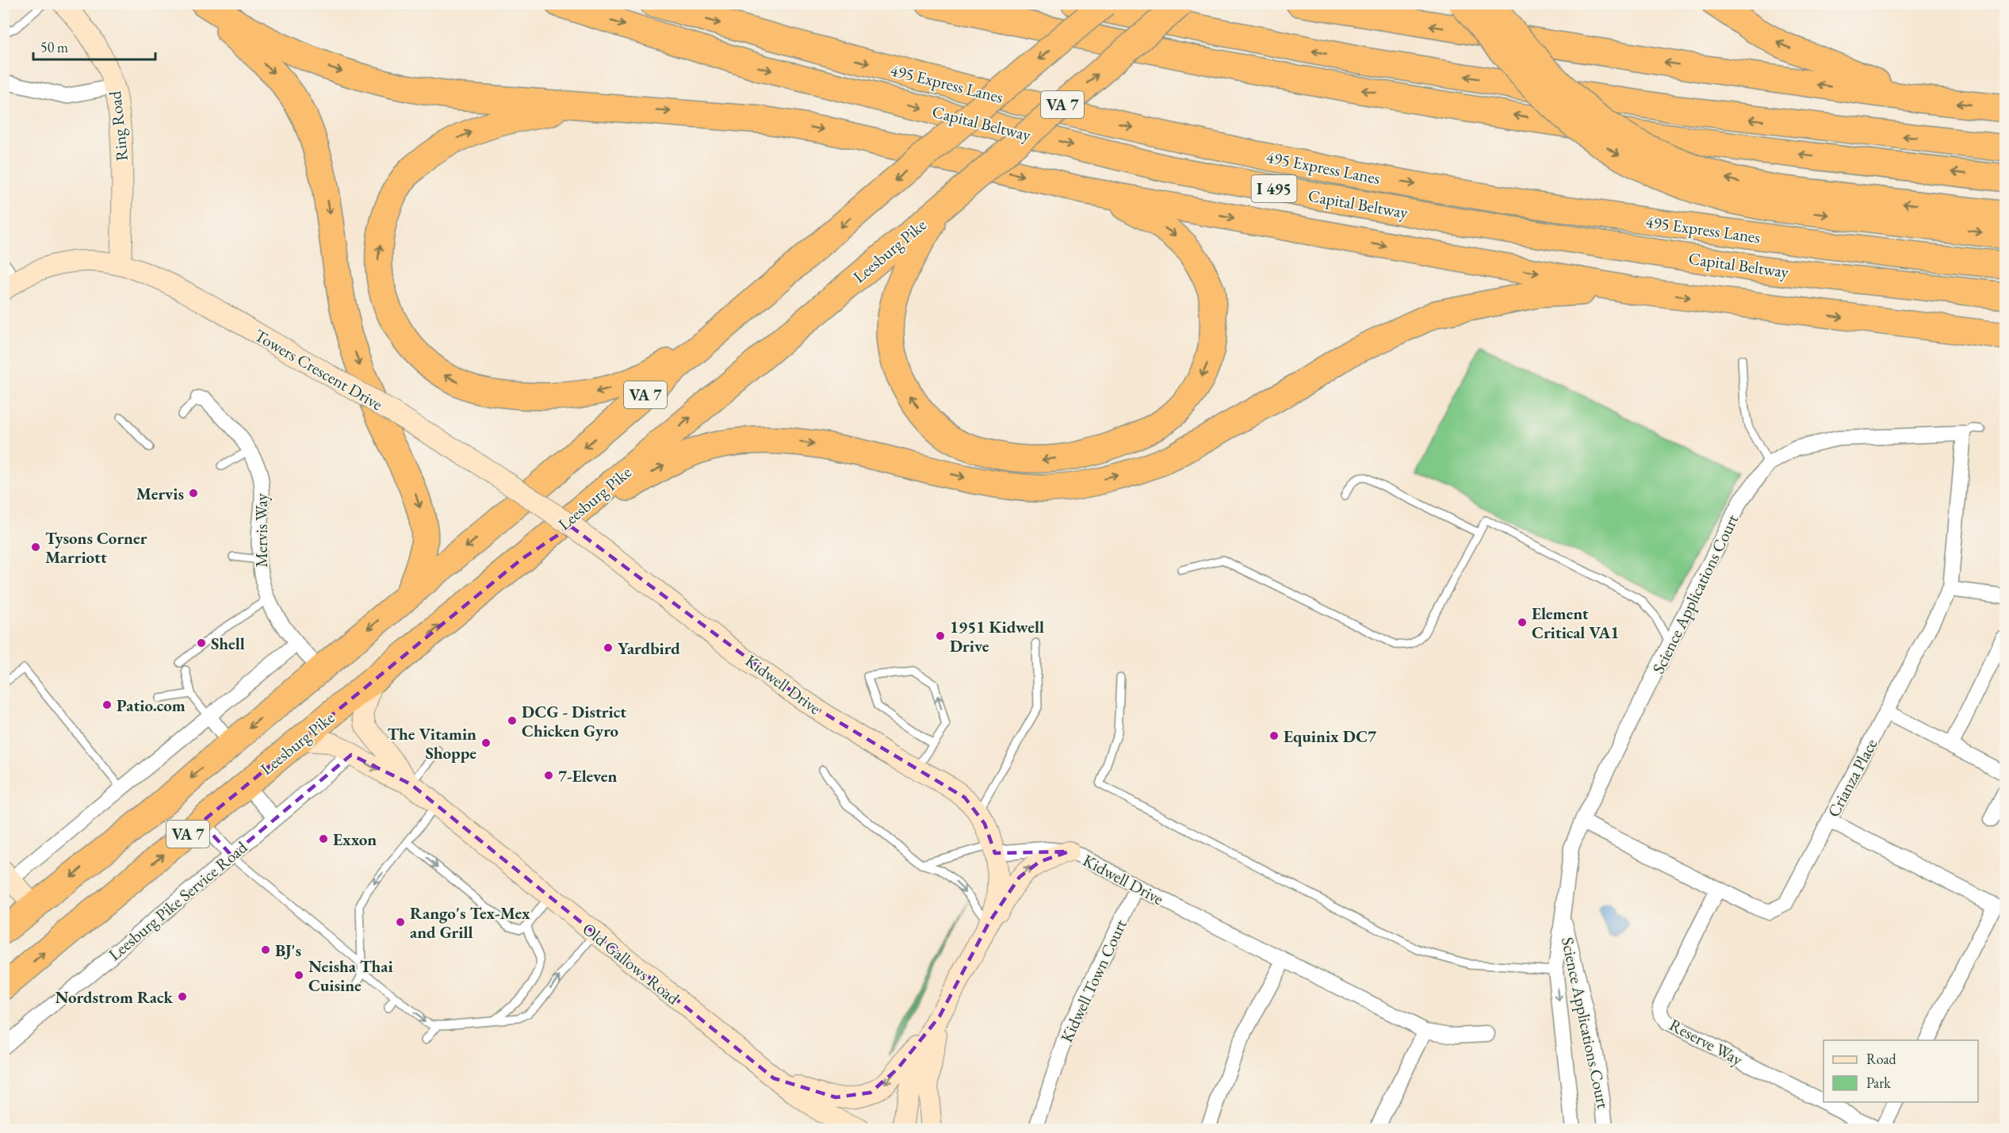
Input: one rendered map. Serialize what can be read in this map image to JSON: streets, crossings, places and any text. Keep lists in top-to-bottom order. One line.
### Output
{"streets":{"highway":["495 Express Lanes","VA 7","Capital Beltway","I 495","Leesburg Pike"],"street":["Ring Road","Towers Crescent Drive","Mervis Way","Science Applications Court","Kidwell Drive","Crianza Place","Leesburg Pike Service Road","Old Gallows Road","Kidwell Town Court","Reserve Way"]},"crossings":[["VA 7","Mervis Way"],["Ring Road","Towers Crescent Drive"],["Leesburg Pike","Old Gallows Road"],["Towers Crescent Drive","Kidwell Drive"],["Science Applications Court","Crianza Place"],["Kidwell Drive","Kidwell Town Court"],["Crianza Place","Reserve Way"],["Leesburg Pike Service Road","Old Gallows Road"]],"places":["Mervis","Tysons Corner Marriott","Element Critical VA1","1951 Kidwell Drive","Shell","Yardbird","Patio.com","DCG - District Chicken Gyro","Equinix DC7","The Vitamin Shoppe","7-Eleven","Exxon","Rango's Tex-Mex and Grill","BJ's","Neisha Thai Cuisine","Nordstrom Rack"],"legend":["Road","Park"],"scale_bar":"50 m"}
